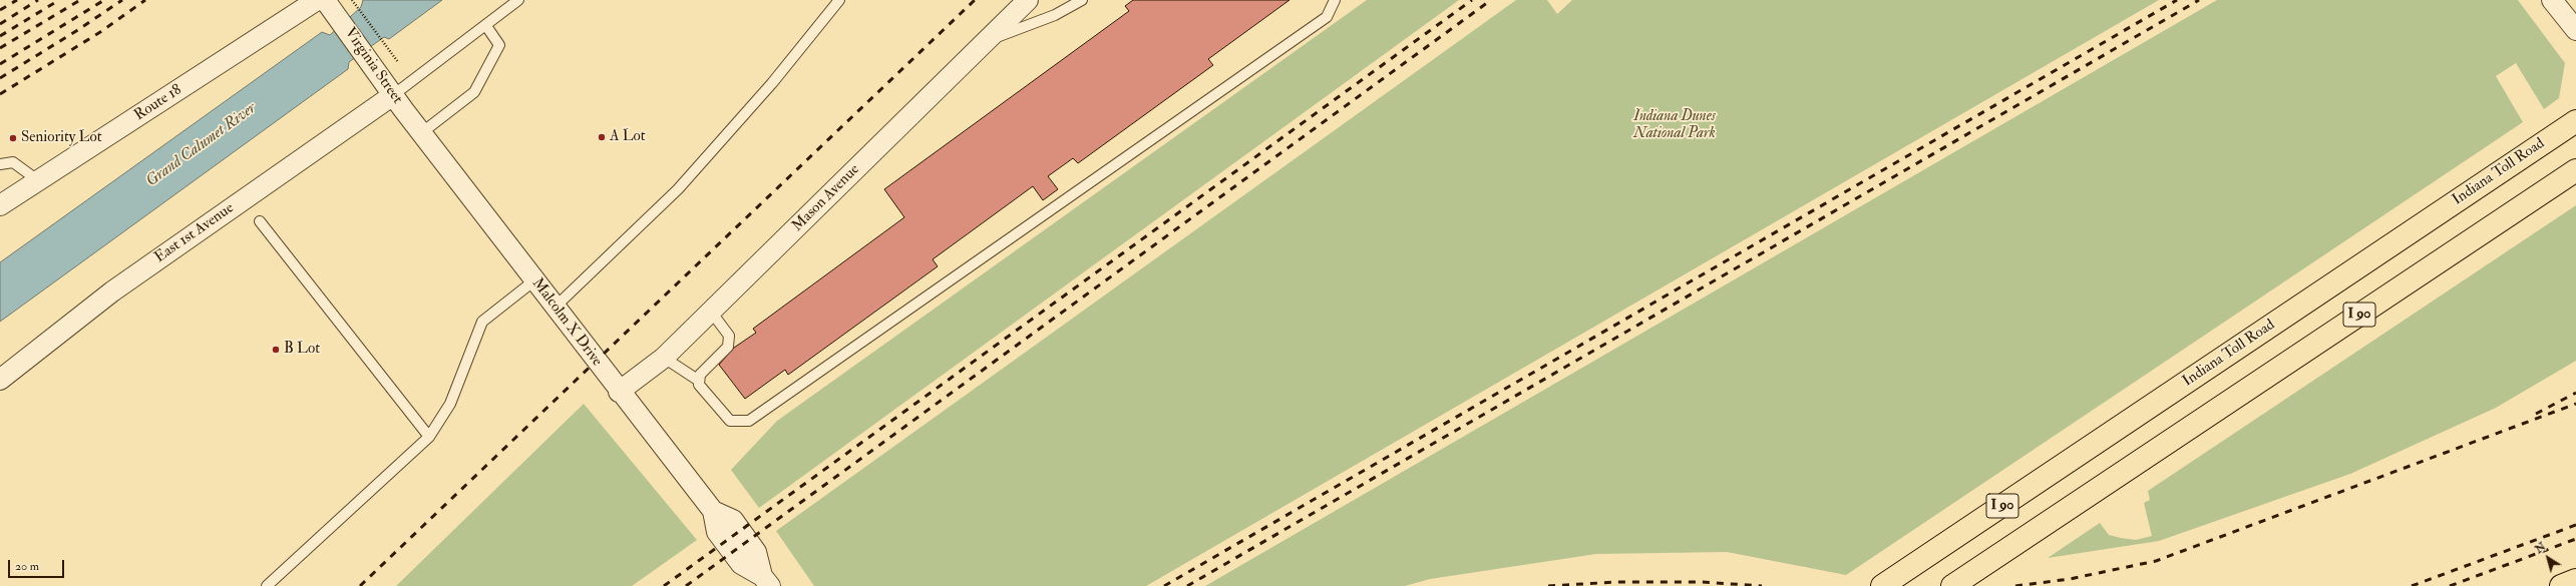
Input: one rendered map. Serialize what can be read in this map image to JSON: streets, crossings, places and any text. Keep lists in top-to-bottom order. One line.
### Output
{"streets":{"main road":["Indiana Toll Road","I 90"],"street":["Virginia Street","Route 18","Mason Avenue","East 1st Avenue","Malcolm X Drive"]},"crossings":[["Virginia Street","East 1st Avenue"],["Virginia Street","Malcolm X Drive"],["Mason Avenue","Malcolm X Drive"]],"water":["Grand Calumet River"],"parks":["Indiana Dunes National Park"],"places":["A Lot","Seniority Lot","B Lot"],"scale_bar":"20 m","north":"top left"}
